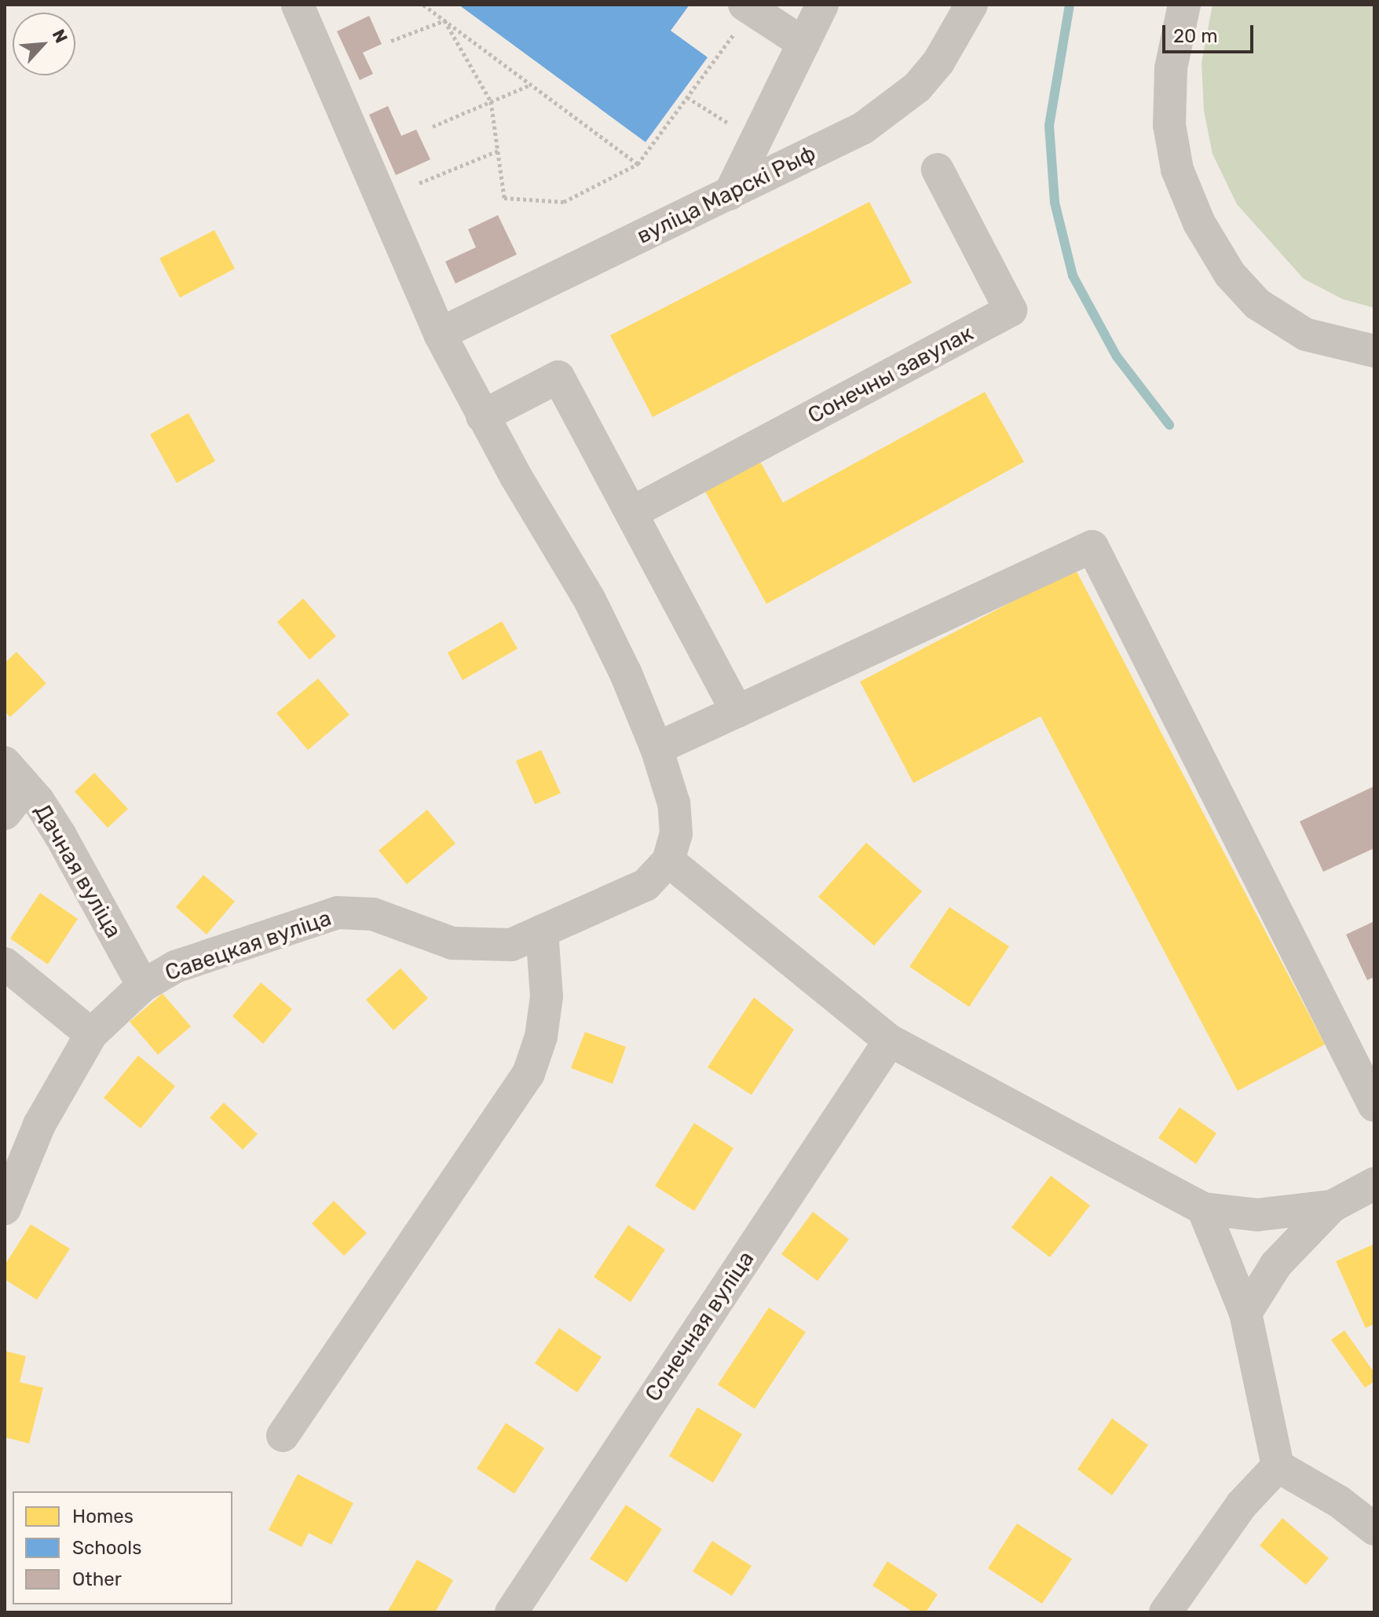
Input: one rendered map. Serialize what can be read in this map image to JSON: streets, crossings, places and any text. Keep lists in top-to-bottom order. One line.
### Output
{"streets":{"street":["вуліца Марскі Рыф","Сонечны завулак","Дачная вуліца","Савецкая вуліца","Сонечная вуліца"]},"crossings":[["Дачная вуліца","Савецкая вуліца"]],"legend":["Homes","Schools","Other"],"scale_bar":"20 m","north":"top right"}
